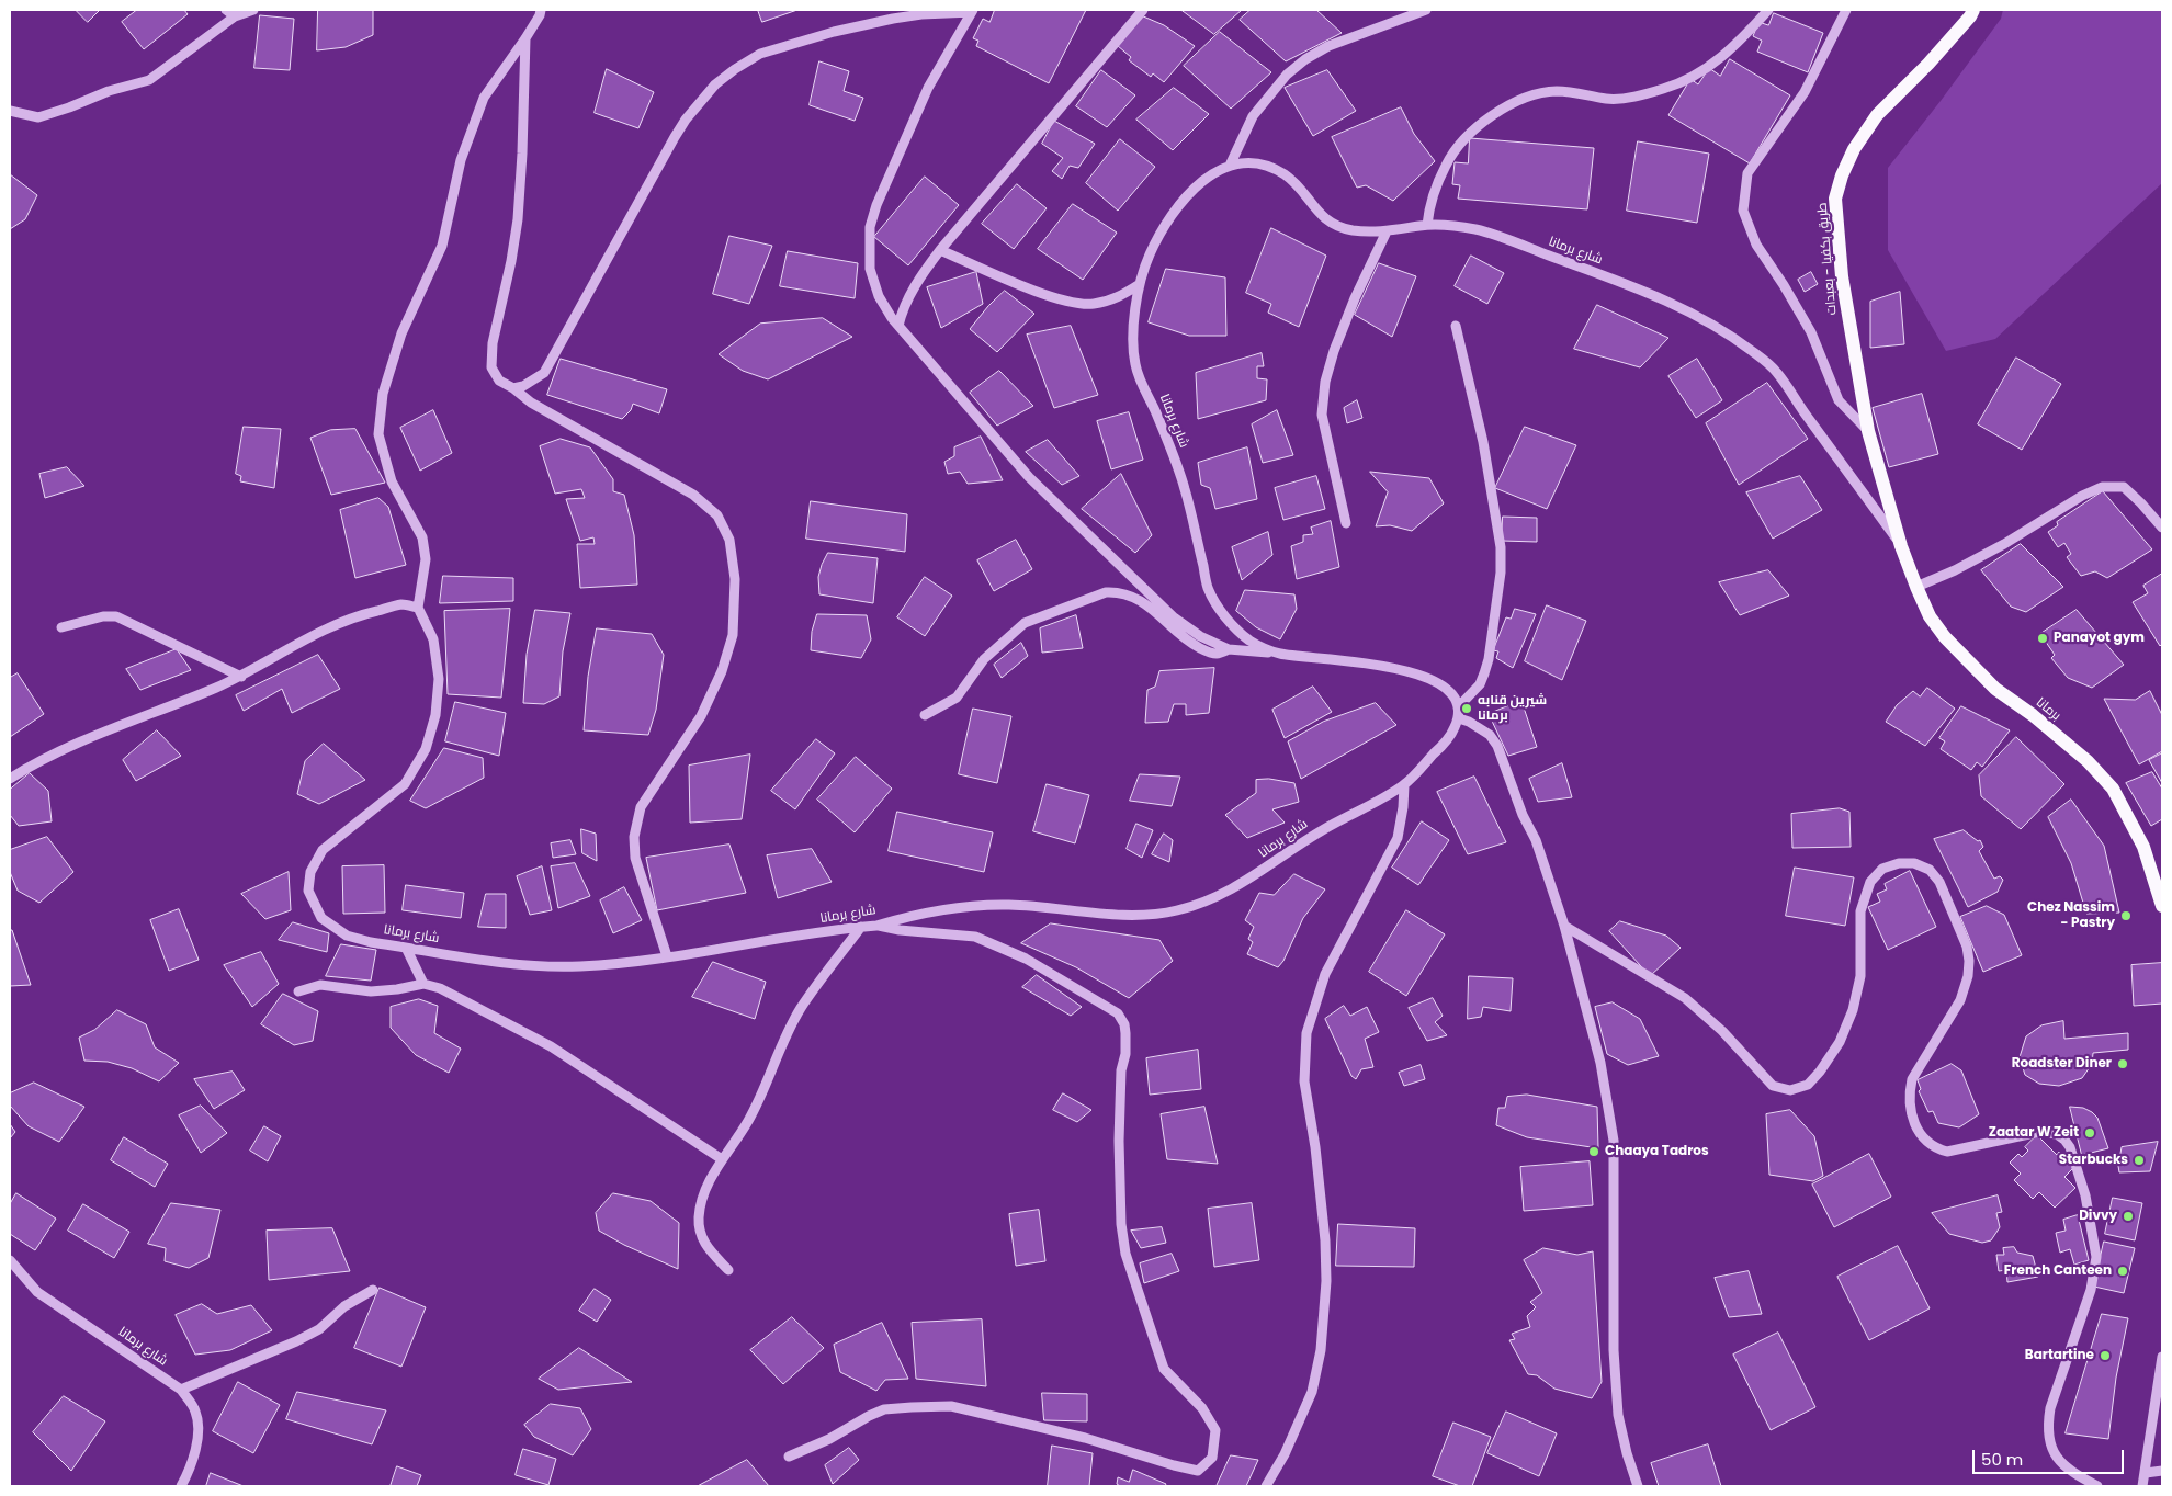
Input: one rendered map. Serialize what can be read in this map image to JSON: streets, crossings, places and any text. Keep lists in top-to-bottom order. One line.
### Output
{"streets":{"main road":["طريق بكفيا - بعبدات","برمانا"],"street":["شارع برمانا"]},"crossings":[["شارع برمانا","طريق بكفيا - بعبدات"],["شارع برمانا","برمانا"],["طريق بكفيا - بعبدات","برمانا"]],"places":["Panayot gym","شيرين قنابه برمانا","Chez Nassim - Pastry","Roadster Diner","Zaatar W Zeit","Chaaya Tadros","Starbucks","Divvy","French Canteen","Bartartine"],"scale_bar":"50 m"}
